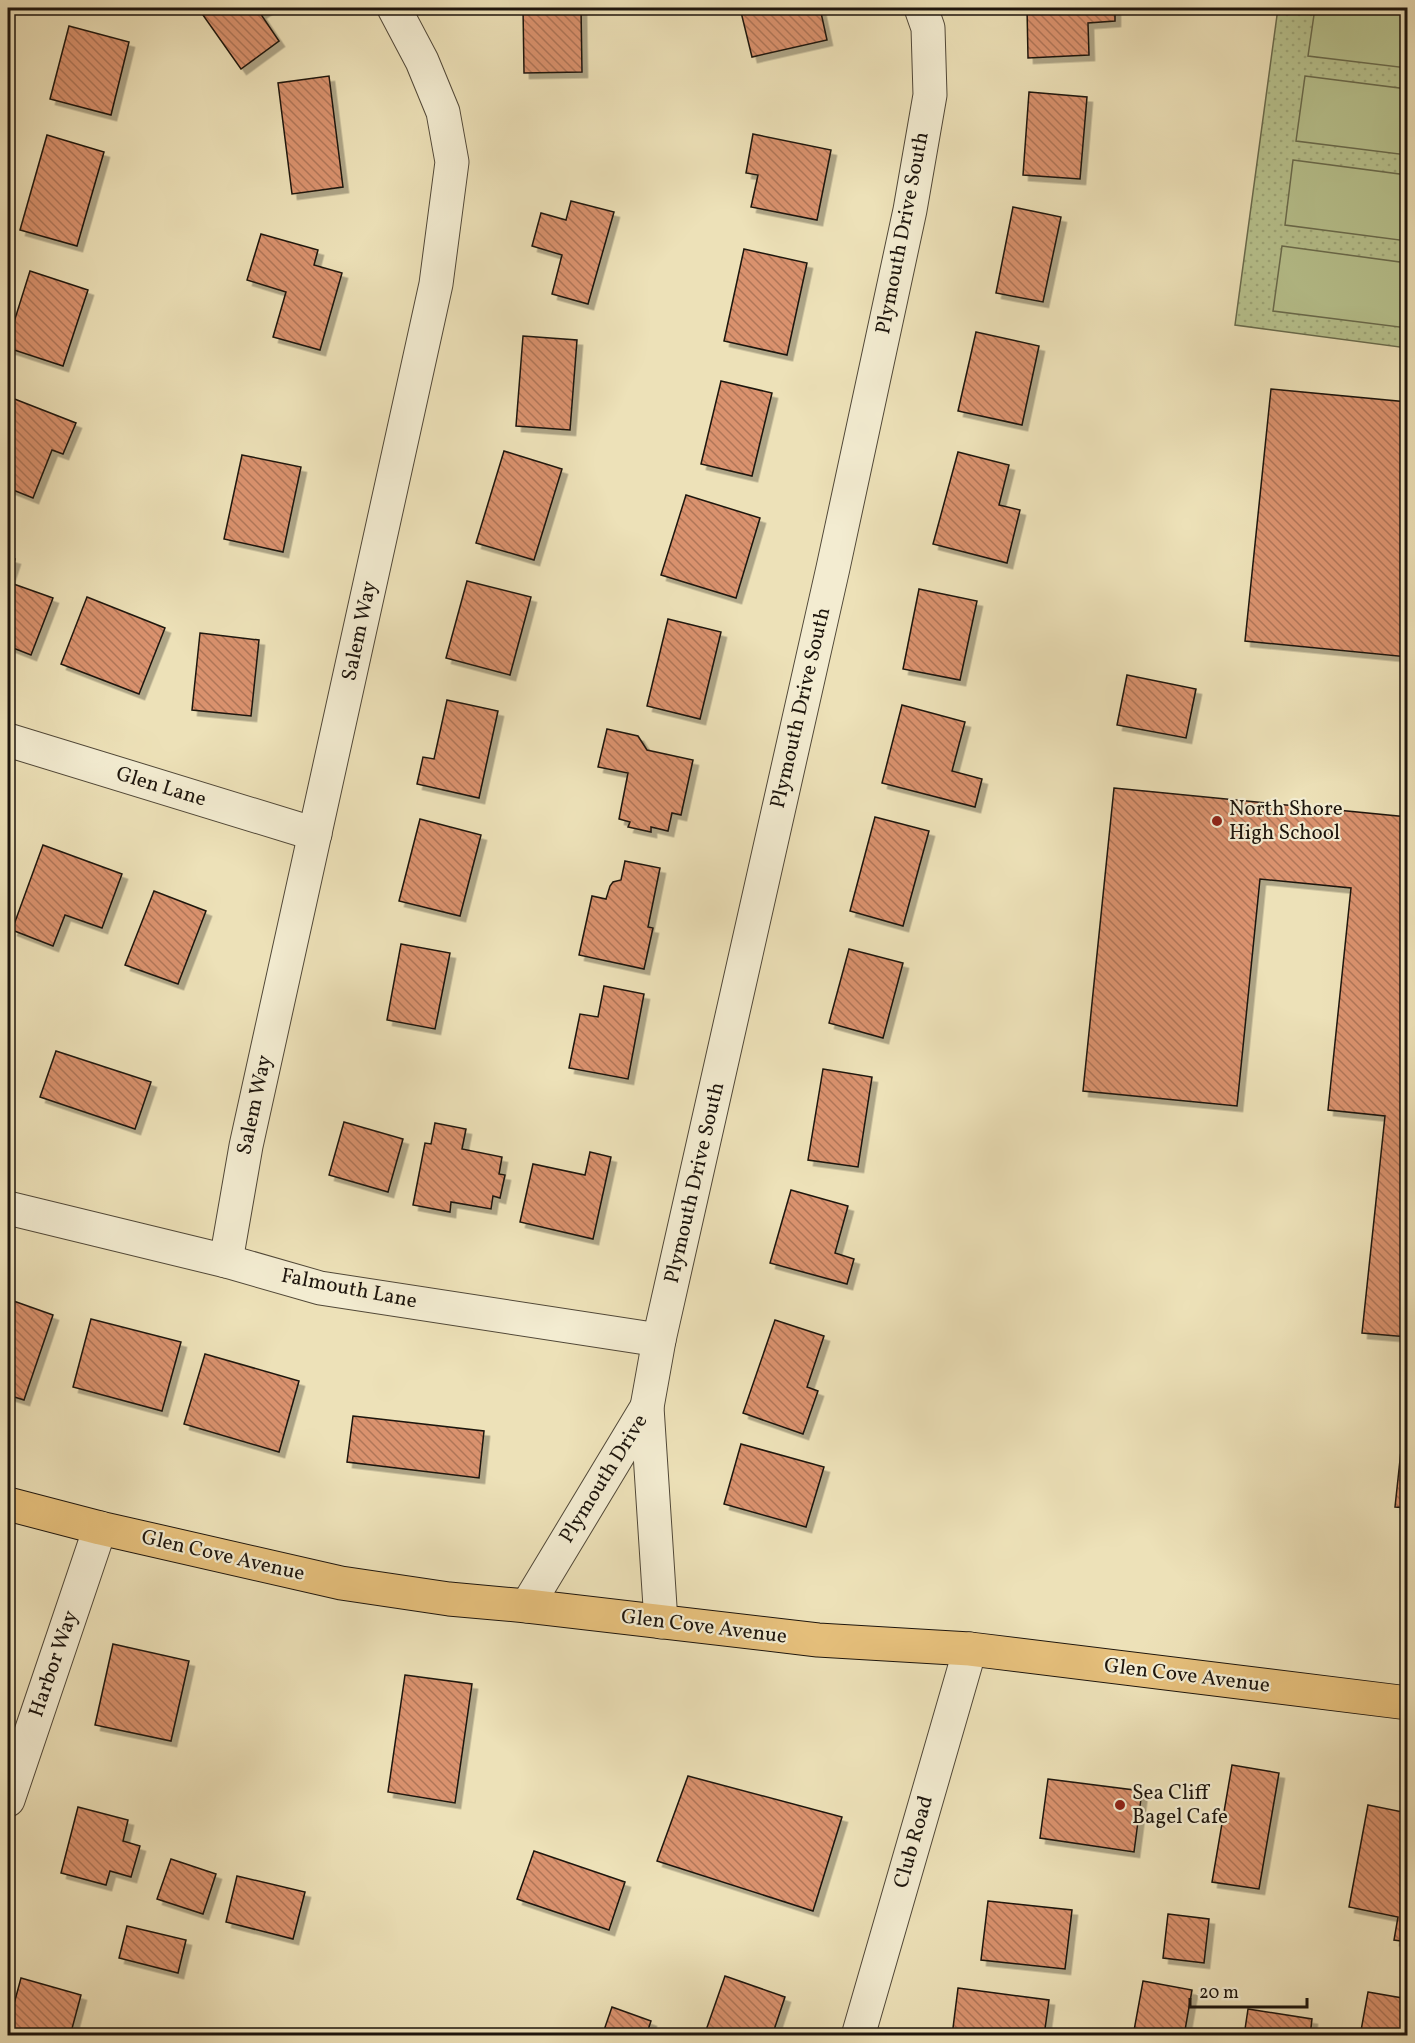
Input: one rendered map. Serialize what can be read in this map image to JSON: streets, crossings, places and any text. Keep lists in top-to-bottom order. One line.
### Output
{"streets":{"main road":["Glen Cove Avenue"],"street":["Plymouth Drive South","Salem Way","Glen Lane","Falmouth Lane","Plymouth Drive","Harbor Way","Club Road"]},"crossings":[["Plymouth Drive South","Falmouth Lane"],["Plymouth Drive South","Plymouth Drive"],["Salem Way","Glen Lane"],["Salem Way","Falmouth Lane"],["Plymouth Drive","Glen Cove Avenue"],["Glen Cove Avenue","Harbor Way"],["Glen Cove Avenue","Club Road"]],"places":["North Shore High School","Sea Cliff Bagel Cafe"],"scale_bar":"20 m"}
